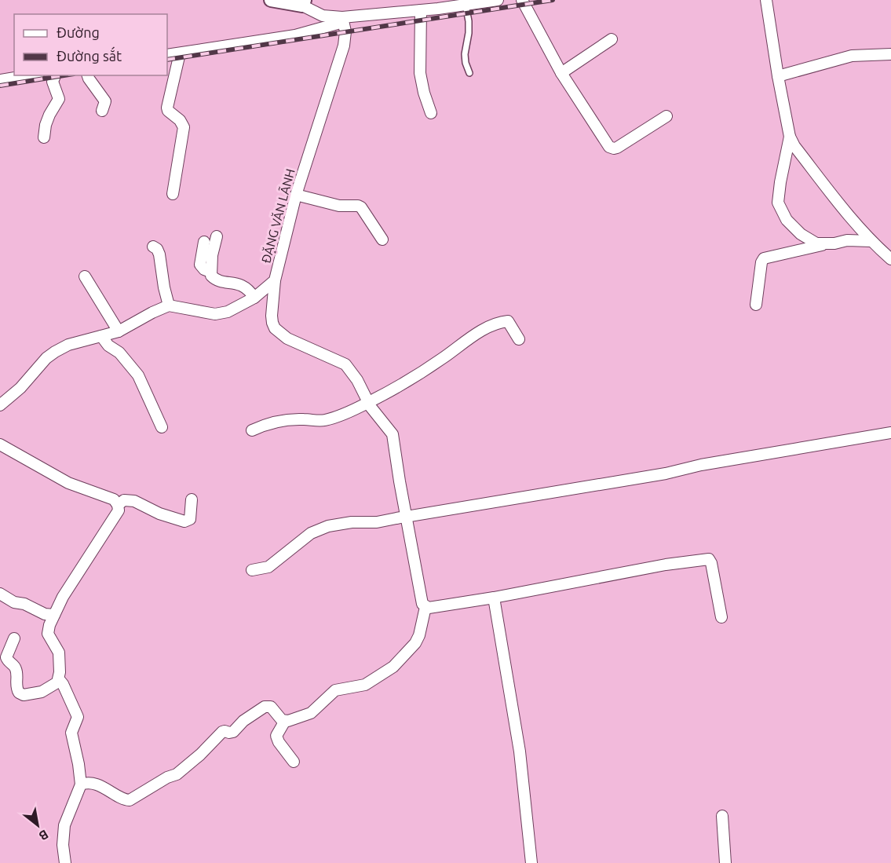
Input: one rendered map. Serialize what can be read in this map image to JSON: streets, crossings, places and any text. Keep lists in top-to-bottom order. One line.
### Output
{"streets":{"street":["ĐẶNG VĂN LÃNH"]},"legend":["Đường","Đường sắt"],"north":"bottom right"}
